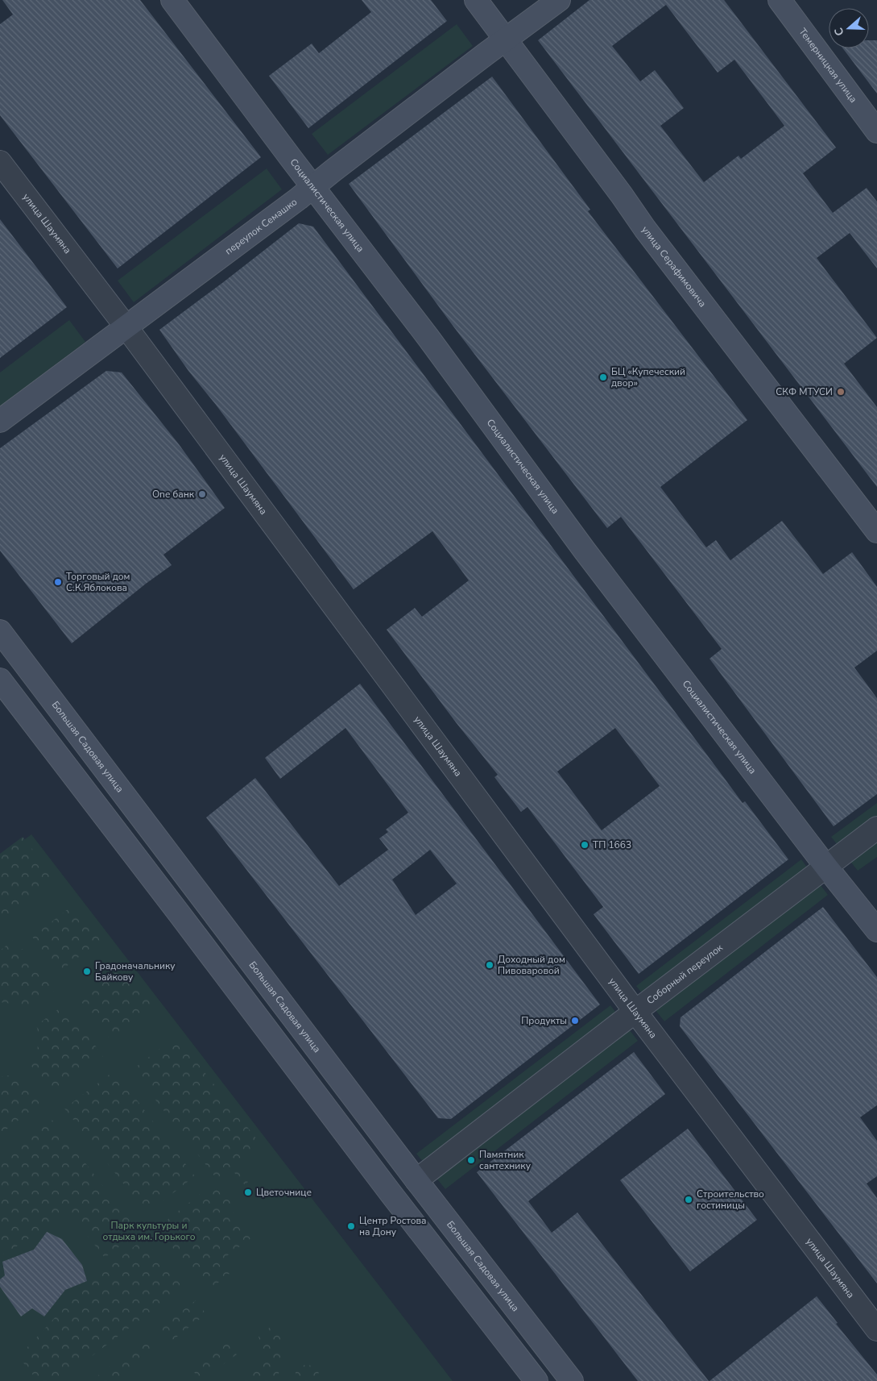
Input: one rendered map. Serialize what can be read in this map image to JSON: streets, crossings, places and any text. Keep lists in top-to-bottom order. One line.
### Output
{"streets":{"street":["Темерницкая улица","Социалистическая улица","улица Шаумяна","переулок Семашко","улица Серафимовича","Большая Садовая улица","Соборный переулок"]},"crossings":[["Социалистическая улица","переулок Семашко"],["Социалистическая улица","Соборный переулок"],["улица Шаумяна","переулок Семашко"],["улица Шаумяна","Соборный переулок"],["переулок Семашко","улица Серафимовича"],["Большая Садовая улица","Соборный переулок"]],"parks":["Парк культуры и отдыха им. Горького"],"places":["БЦ «Купеческий двор»","СКФ МТУСИ","One банк","Торговый дом С.К.Яблокова","ТП 1663","Доходный дом Пивоваровой","Градоначальнику Байкову","Продукты","Памятник сантехнику","Цветочнице","Строительство гостиницы","Центр Ростова на Дону"],"north":"left"}
